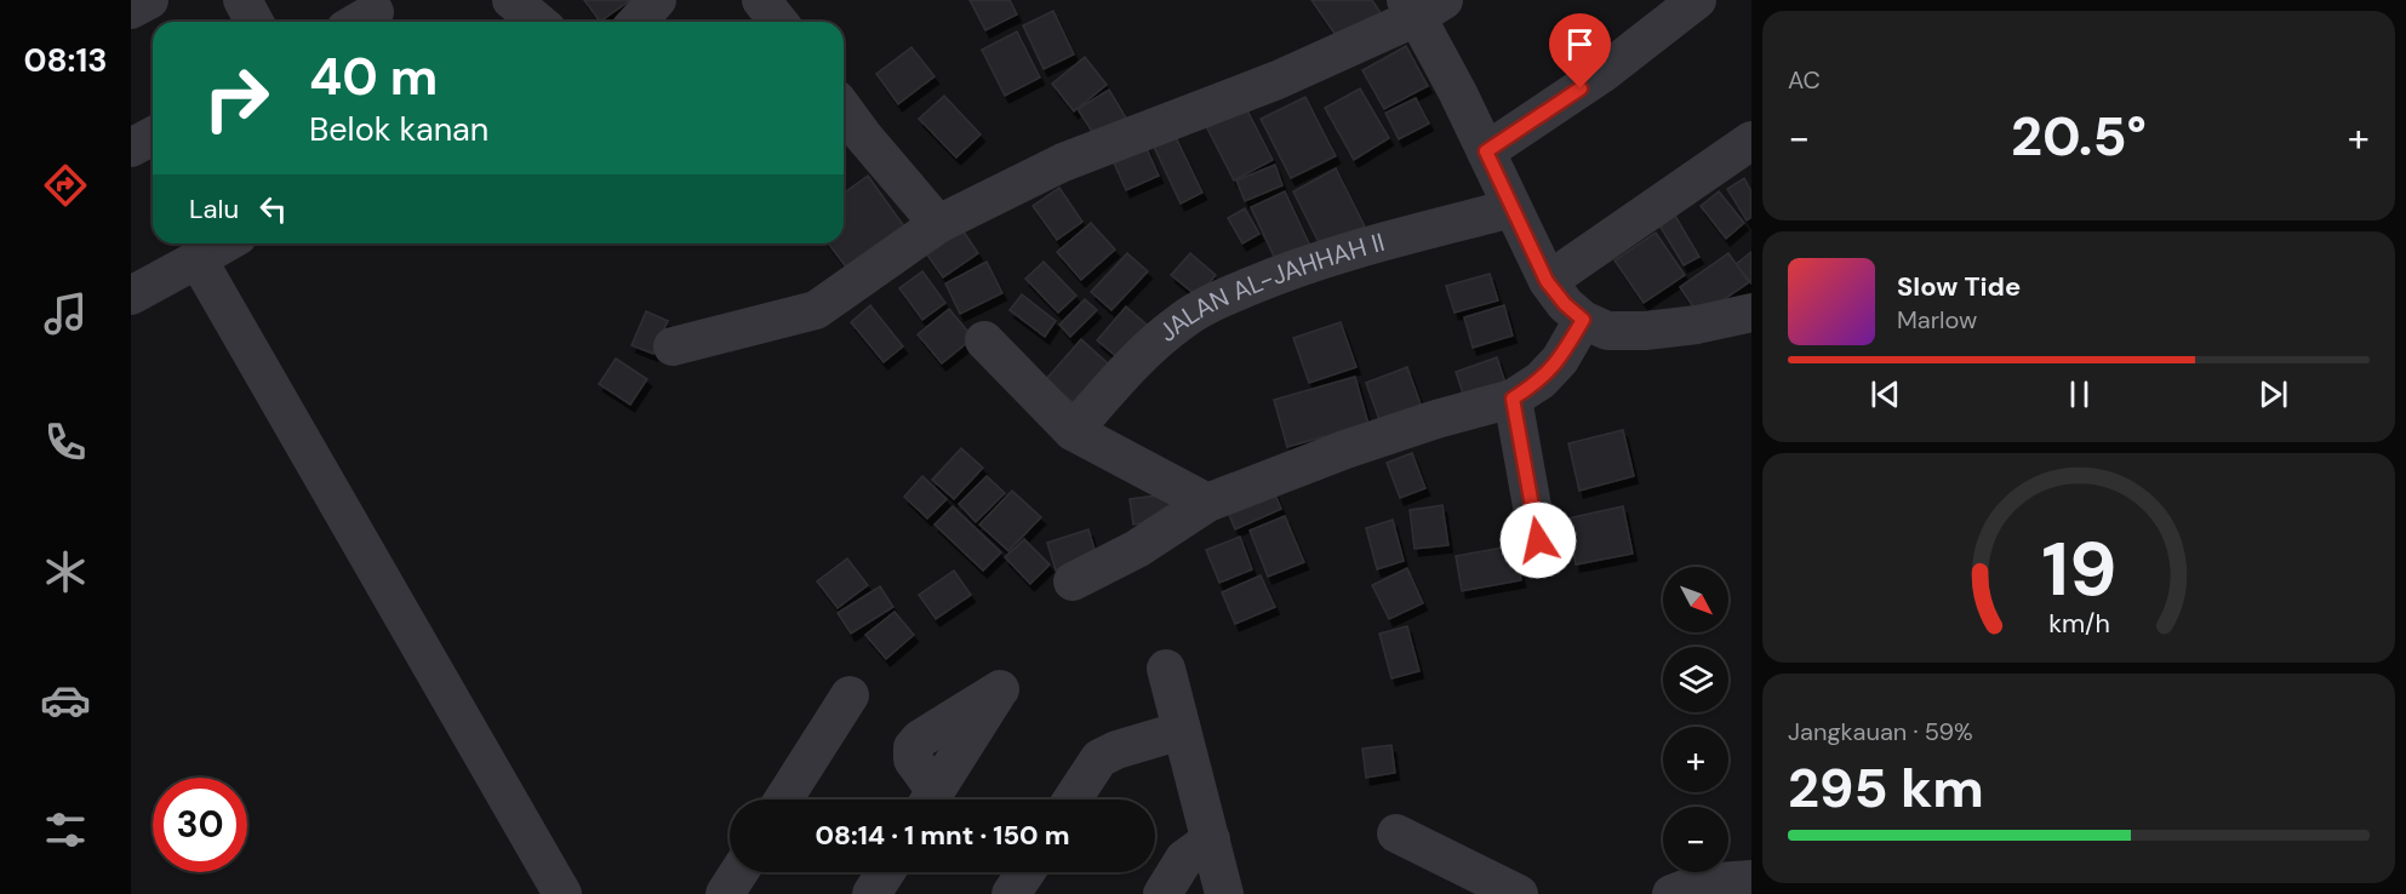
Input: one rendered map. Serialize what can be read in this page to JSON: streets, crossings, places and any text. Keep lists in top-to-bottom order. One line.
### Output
{"streets":{"street":["JALAN AL-JAHHAH II"]},"north":"bottom right","page":{"tabs":"08:13","tile":["AC",["Jangkauan · 59%","295 km"]],"turn":["40 m","Belok kanan"],"heat":["−","20.5°","+"],"then":"Lalu","song":["Slow Tide","Marlow"],"map_buttons":["+","−"],"limit":"30","trip":"08:14 · 1 mnt · 150 m","gauge":["19","km/h"]}}
